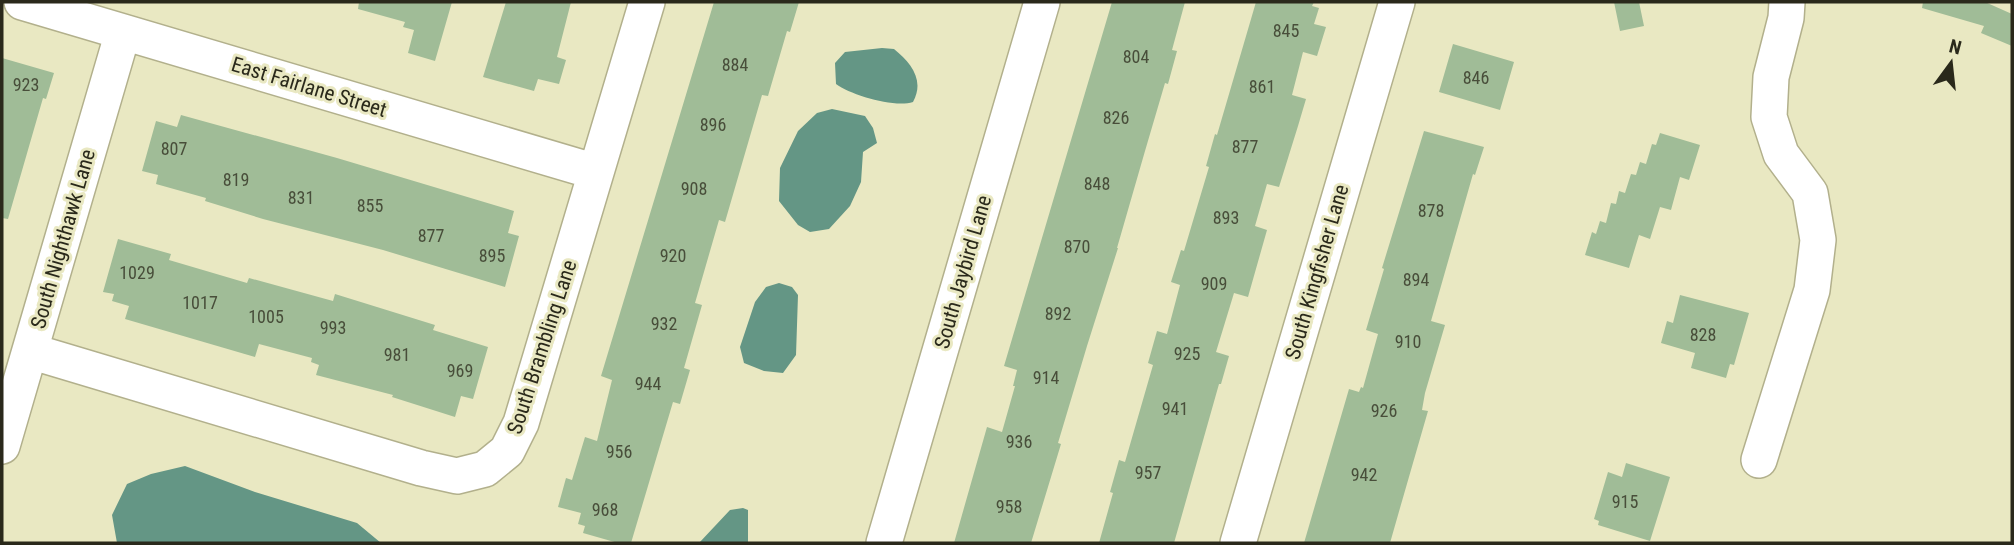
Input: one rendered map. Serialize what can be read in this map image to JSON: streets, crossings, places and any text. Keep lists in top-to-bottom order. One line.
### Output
{"streets":{"street":["East Fairlane Street","South Nighthawk Lane","South Jaybird Lane","South Kingfisher Lane","South Brambling Lane"]},"crossings":[["East Fairlane Street","South Nighthawk Lane"],["East Fairlane Street","South Brambling Lane"],["South Nighthawk Lane","South Brambling Lane"]],"house_numbers":["845","804","884","846","923","861","826","896","877","807","819","848","908","831","855","878","893","877","870","895","920","1029","894","909","1017","892","1005","932","993","828","910","925","981","969","914","944","941","926","936","956","957","942","915","958","968"],"north":"top"}
